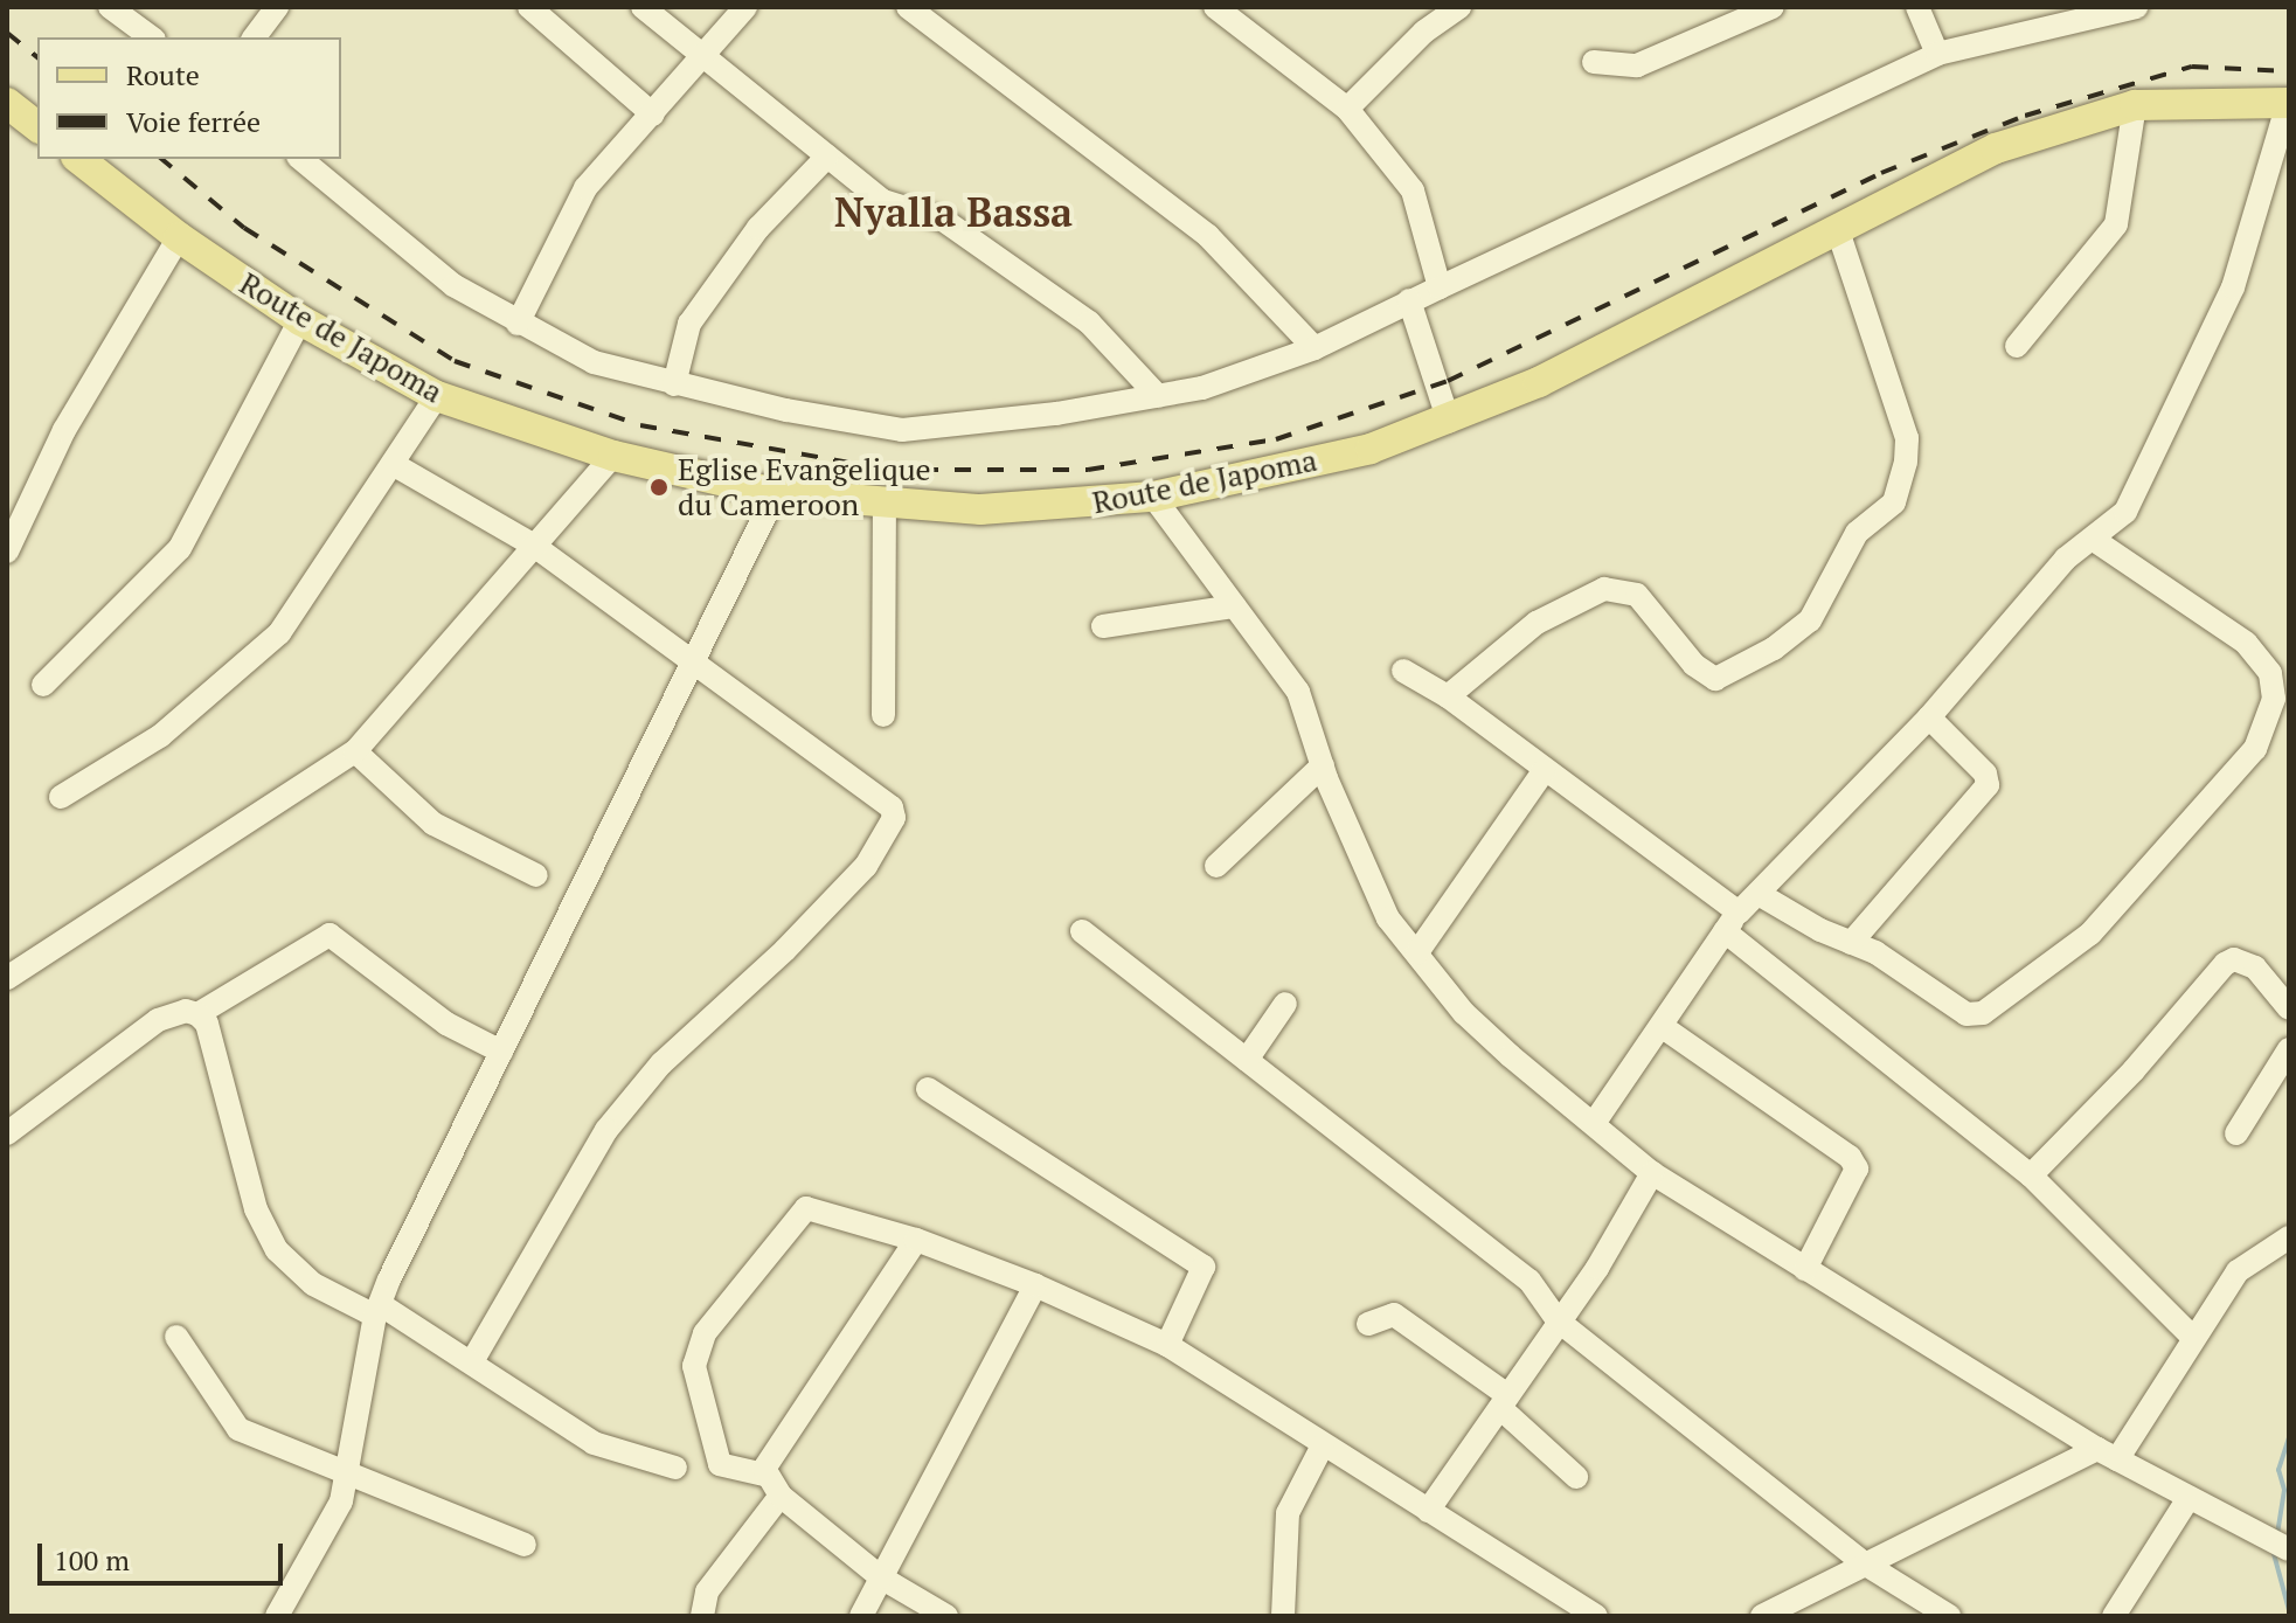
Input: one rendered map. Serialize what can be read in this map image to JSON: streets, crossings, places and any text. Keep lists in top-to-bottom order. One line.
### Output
{"streets":{"main road":["Route de Japoma"]},"districts":["Nyalla Bassa"],"places":["Eglise Evangelique du Cameroon"],"legend":["Route","Voie ferrée"],"scale_bar":"100 m"}
